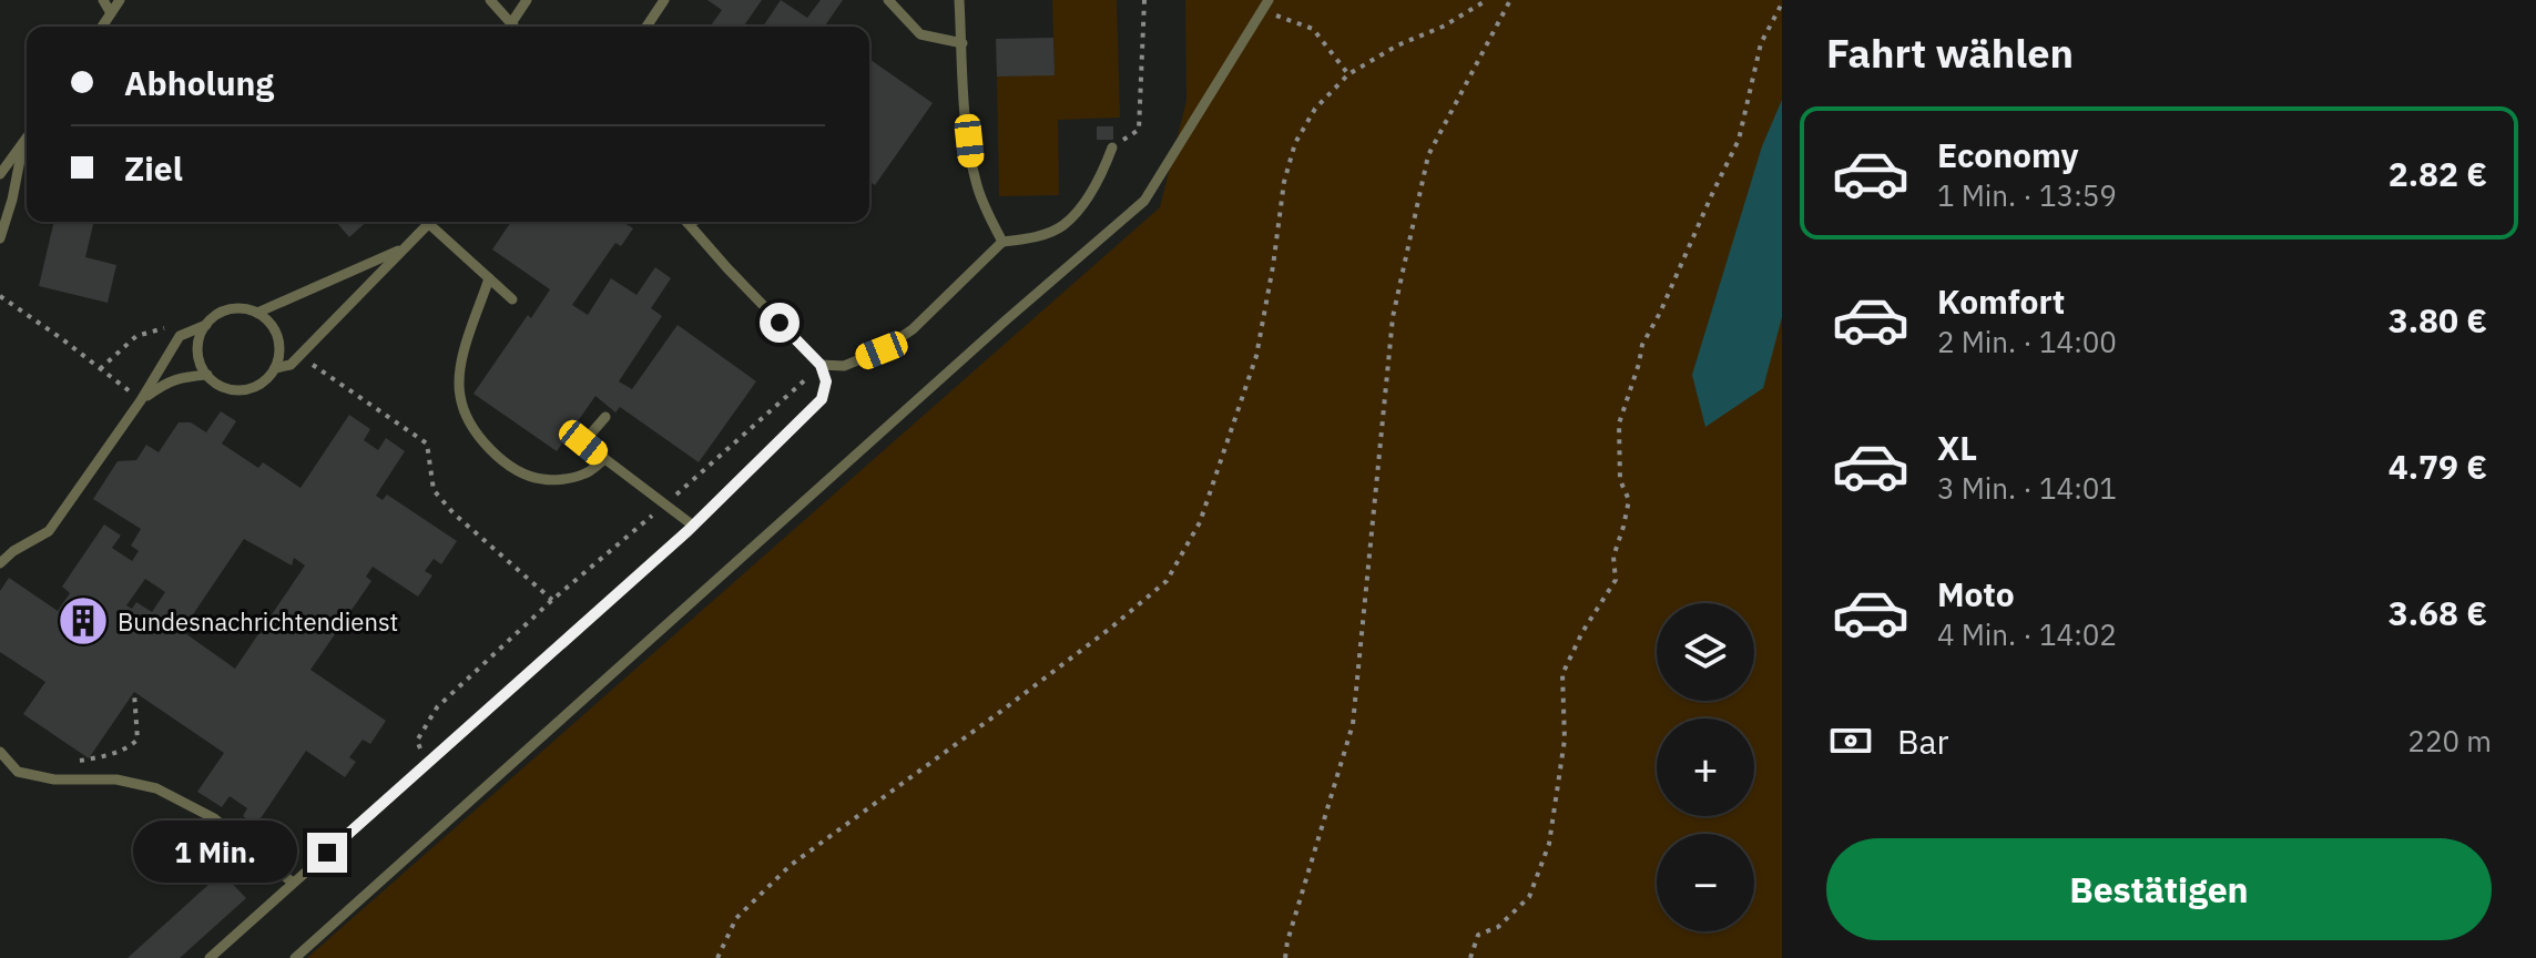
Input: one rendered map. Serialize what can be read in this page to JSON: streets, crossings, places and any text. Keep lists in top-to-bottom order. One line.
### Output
{"places":{"building":["Bundesnachrichtendienst"]},"page":{"heading":"Fahrt wählen","banner":["Abholung","Ziel"],"list":[{"name":"Economy","note":"1 Min. · 13:59","value":"2.82 €"},{"name":"Komfort","note":"2 Min. · 14:00","value":"3.80 €"},{"name":"XL","note":"3 Min. · 14:01","value":"4.79 €"},{"name":"Moto","note":"4 Min. · 14:02","value":"3.68 €"}],"map_buttons":["+","−"],"pay":["Bar","220 m"],"bubble":"1 Min.","buttons":"Bestätigen"}}
